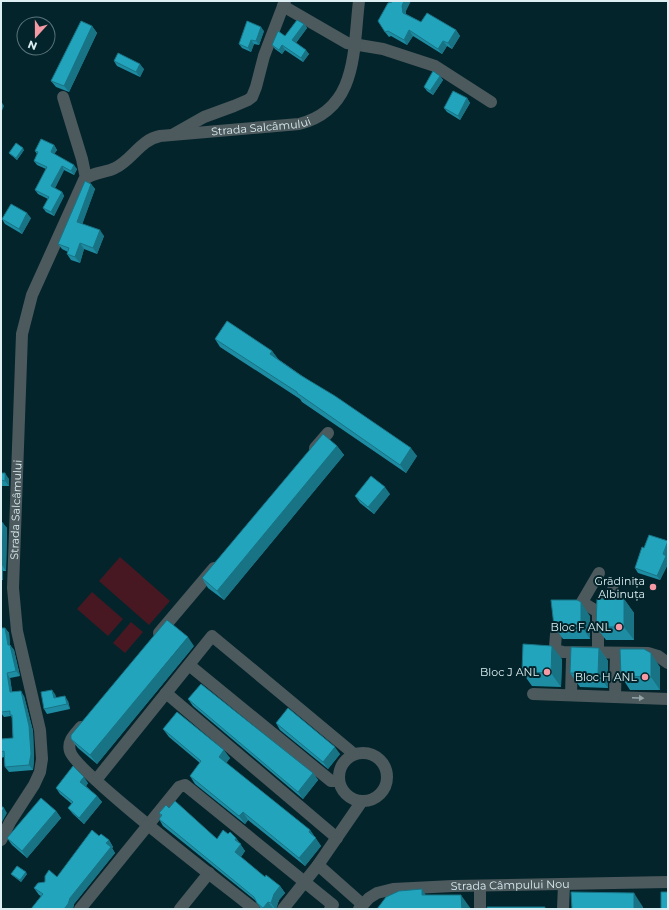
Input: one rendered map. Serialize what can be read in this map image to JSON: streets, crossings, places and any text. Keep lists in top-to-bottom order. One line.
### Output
{"streets":{"street":["Strada Salcâmului","Strada Câmpului Nou"]},"places":["Grădinița Albinuța","Bloc F ANL","Bloc J ANL","Bloc H ANL"],"north":"bottom"}
